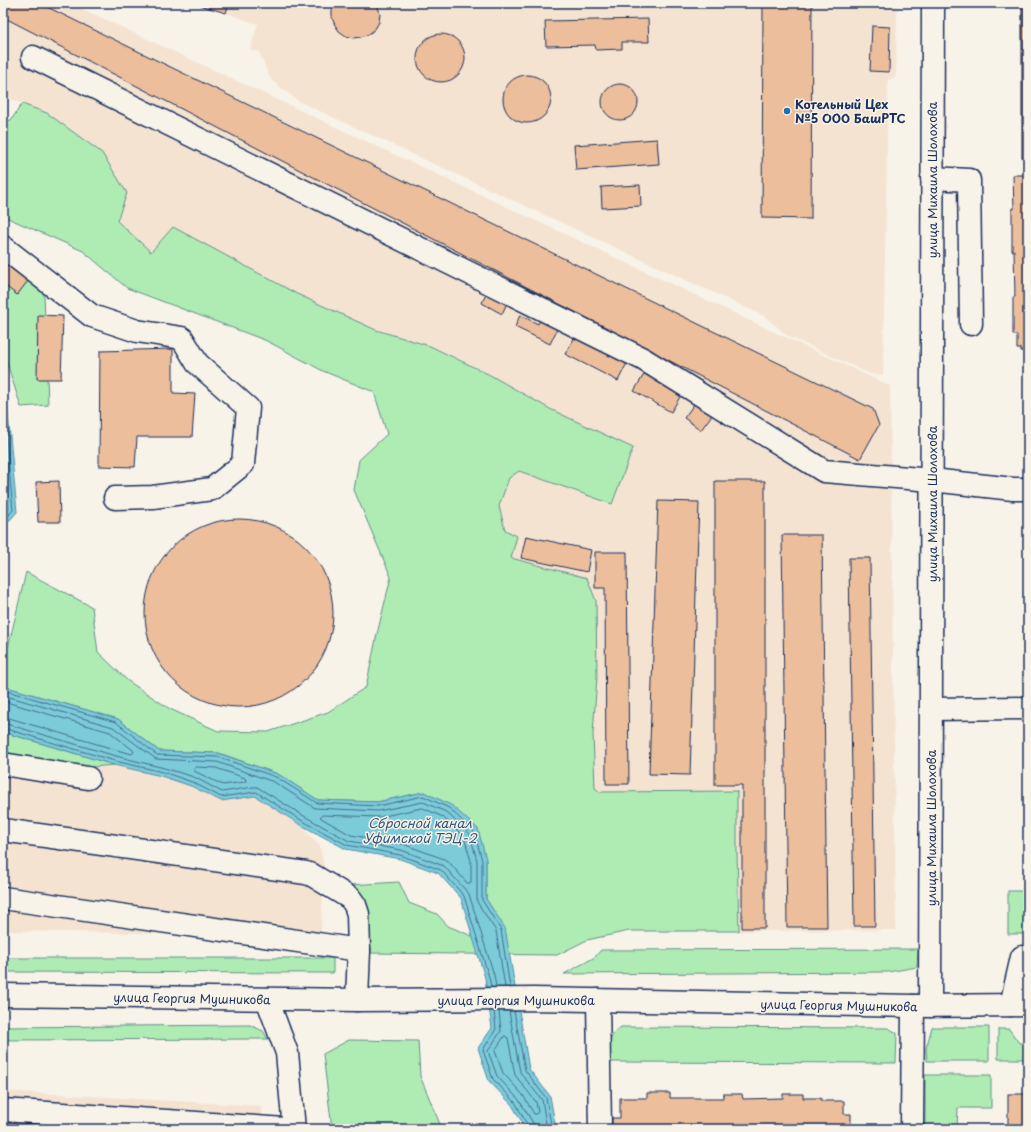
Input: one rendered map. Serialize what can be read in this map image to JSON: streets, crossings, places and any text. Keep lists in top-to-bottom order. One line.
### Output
{"streets":{"street":["улица Михаила Шолохова","улица Георгия Мушникова"]},"crossings":[["улица Михаила Шолохова","улица Георгия Мушникова"]],"water":["Сбросной канал Уфимской ТЭЦ-2"],"places":["Котельный Цех №5 ООО БашРТС"]}
